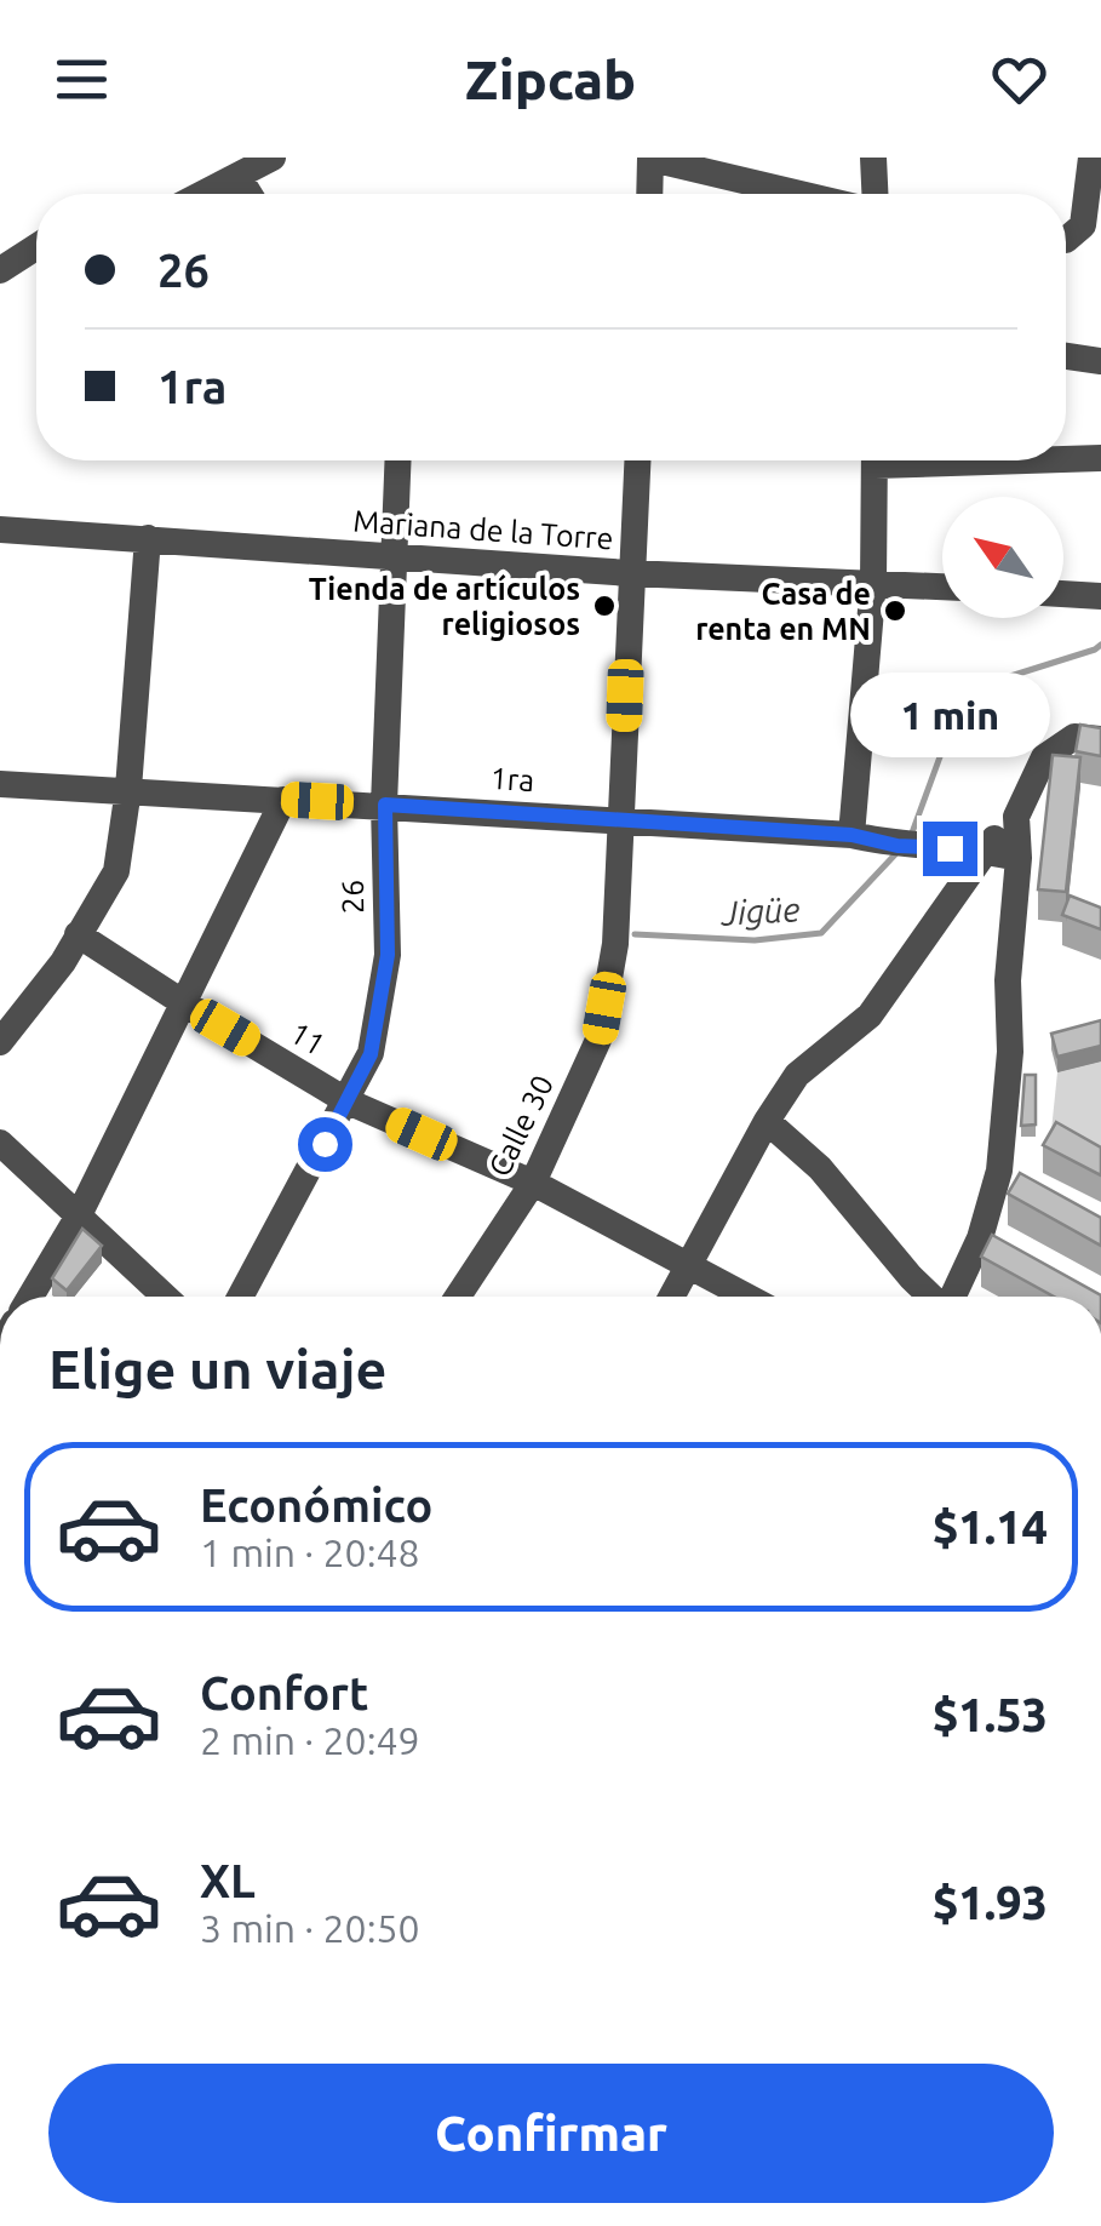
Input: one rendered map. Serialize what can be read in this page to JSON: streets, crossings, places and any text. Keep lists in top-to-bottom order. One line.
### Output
{"streets":{"street":["Mariana de la Torre","1ra","26","11","Calle 30"]},"crossings":[["Mariana de la Torre","26"],["Mariana de la Torre","Calle 30"],["1ra","26"],["1ra","Calle 30"],["26","11"],["11","Calle 30"]],"water":["Jigüe"],"places":["Tienda de artículos religiosos","Casa de renta en MN"],"north":"top left","page":{"header":"Zipcab","banner":["26","1ra"],"bubble":"1 min","heading":"Elige un viaje","list":[{"name":"Económico","note":"1 min · 20:48","value":"$1.14"},{"name":"Confort","note":"2 min · 20:49","value":"$1.53"},{"name":"XL","note":"3 min · 20:50","value":"$1.93"}],"buttons":"Confirmar"}}
